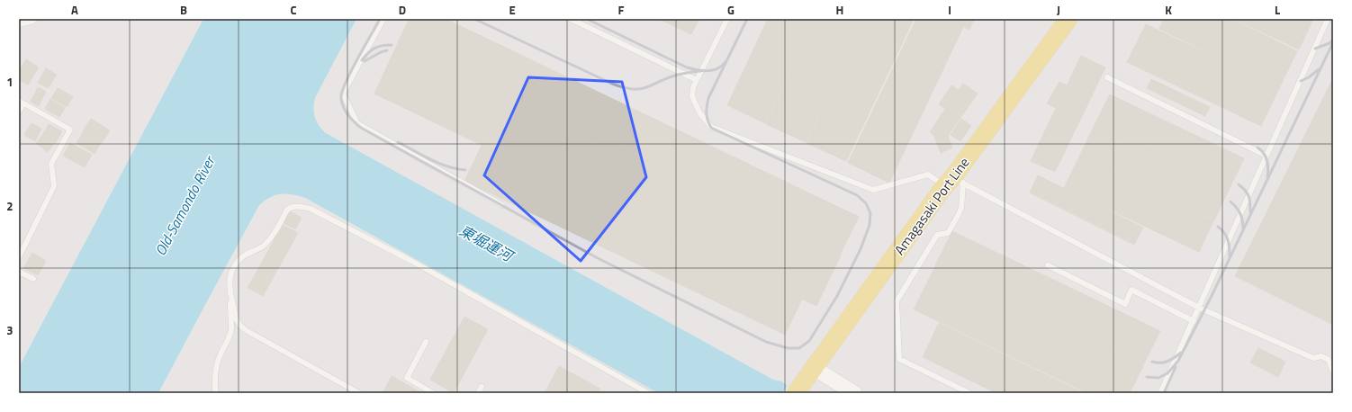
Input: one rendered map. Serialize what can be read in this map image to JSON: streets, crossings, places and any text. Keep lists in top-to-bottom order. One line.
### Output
{"streets":{"main road":["Amagasaki Port Line"]},"water":["Old-Samondo River","東堀運河"],"grid":{"columns":["A","B","C","D","E","F","G","H","I","J","K","L"],"rows":["1","2","3"]}}
